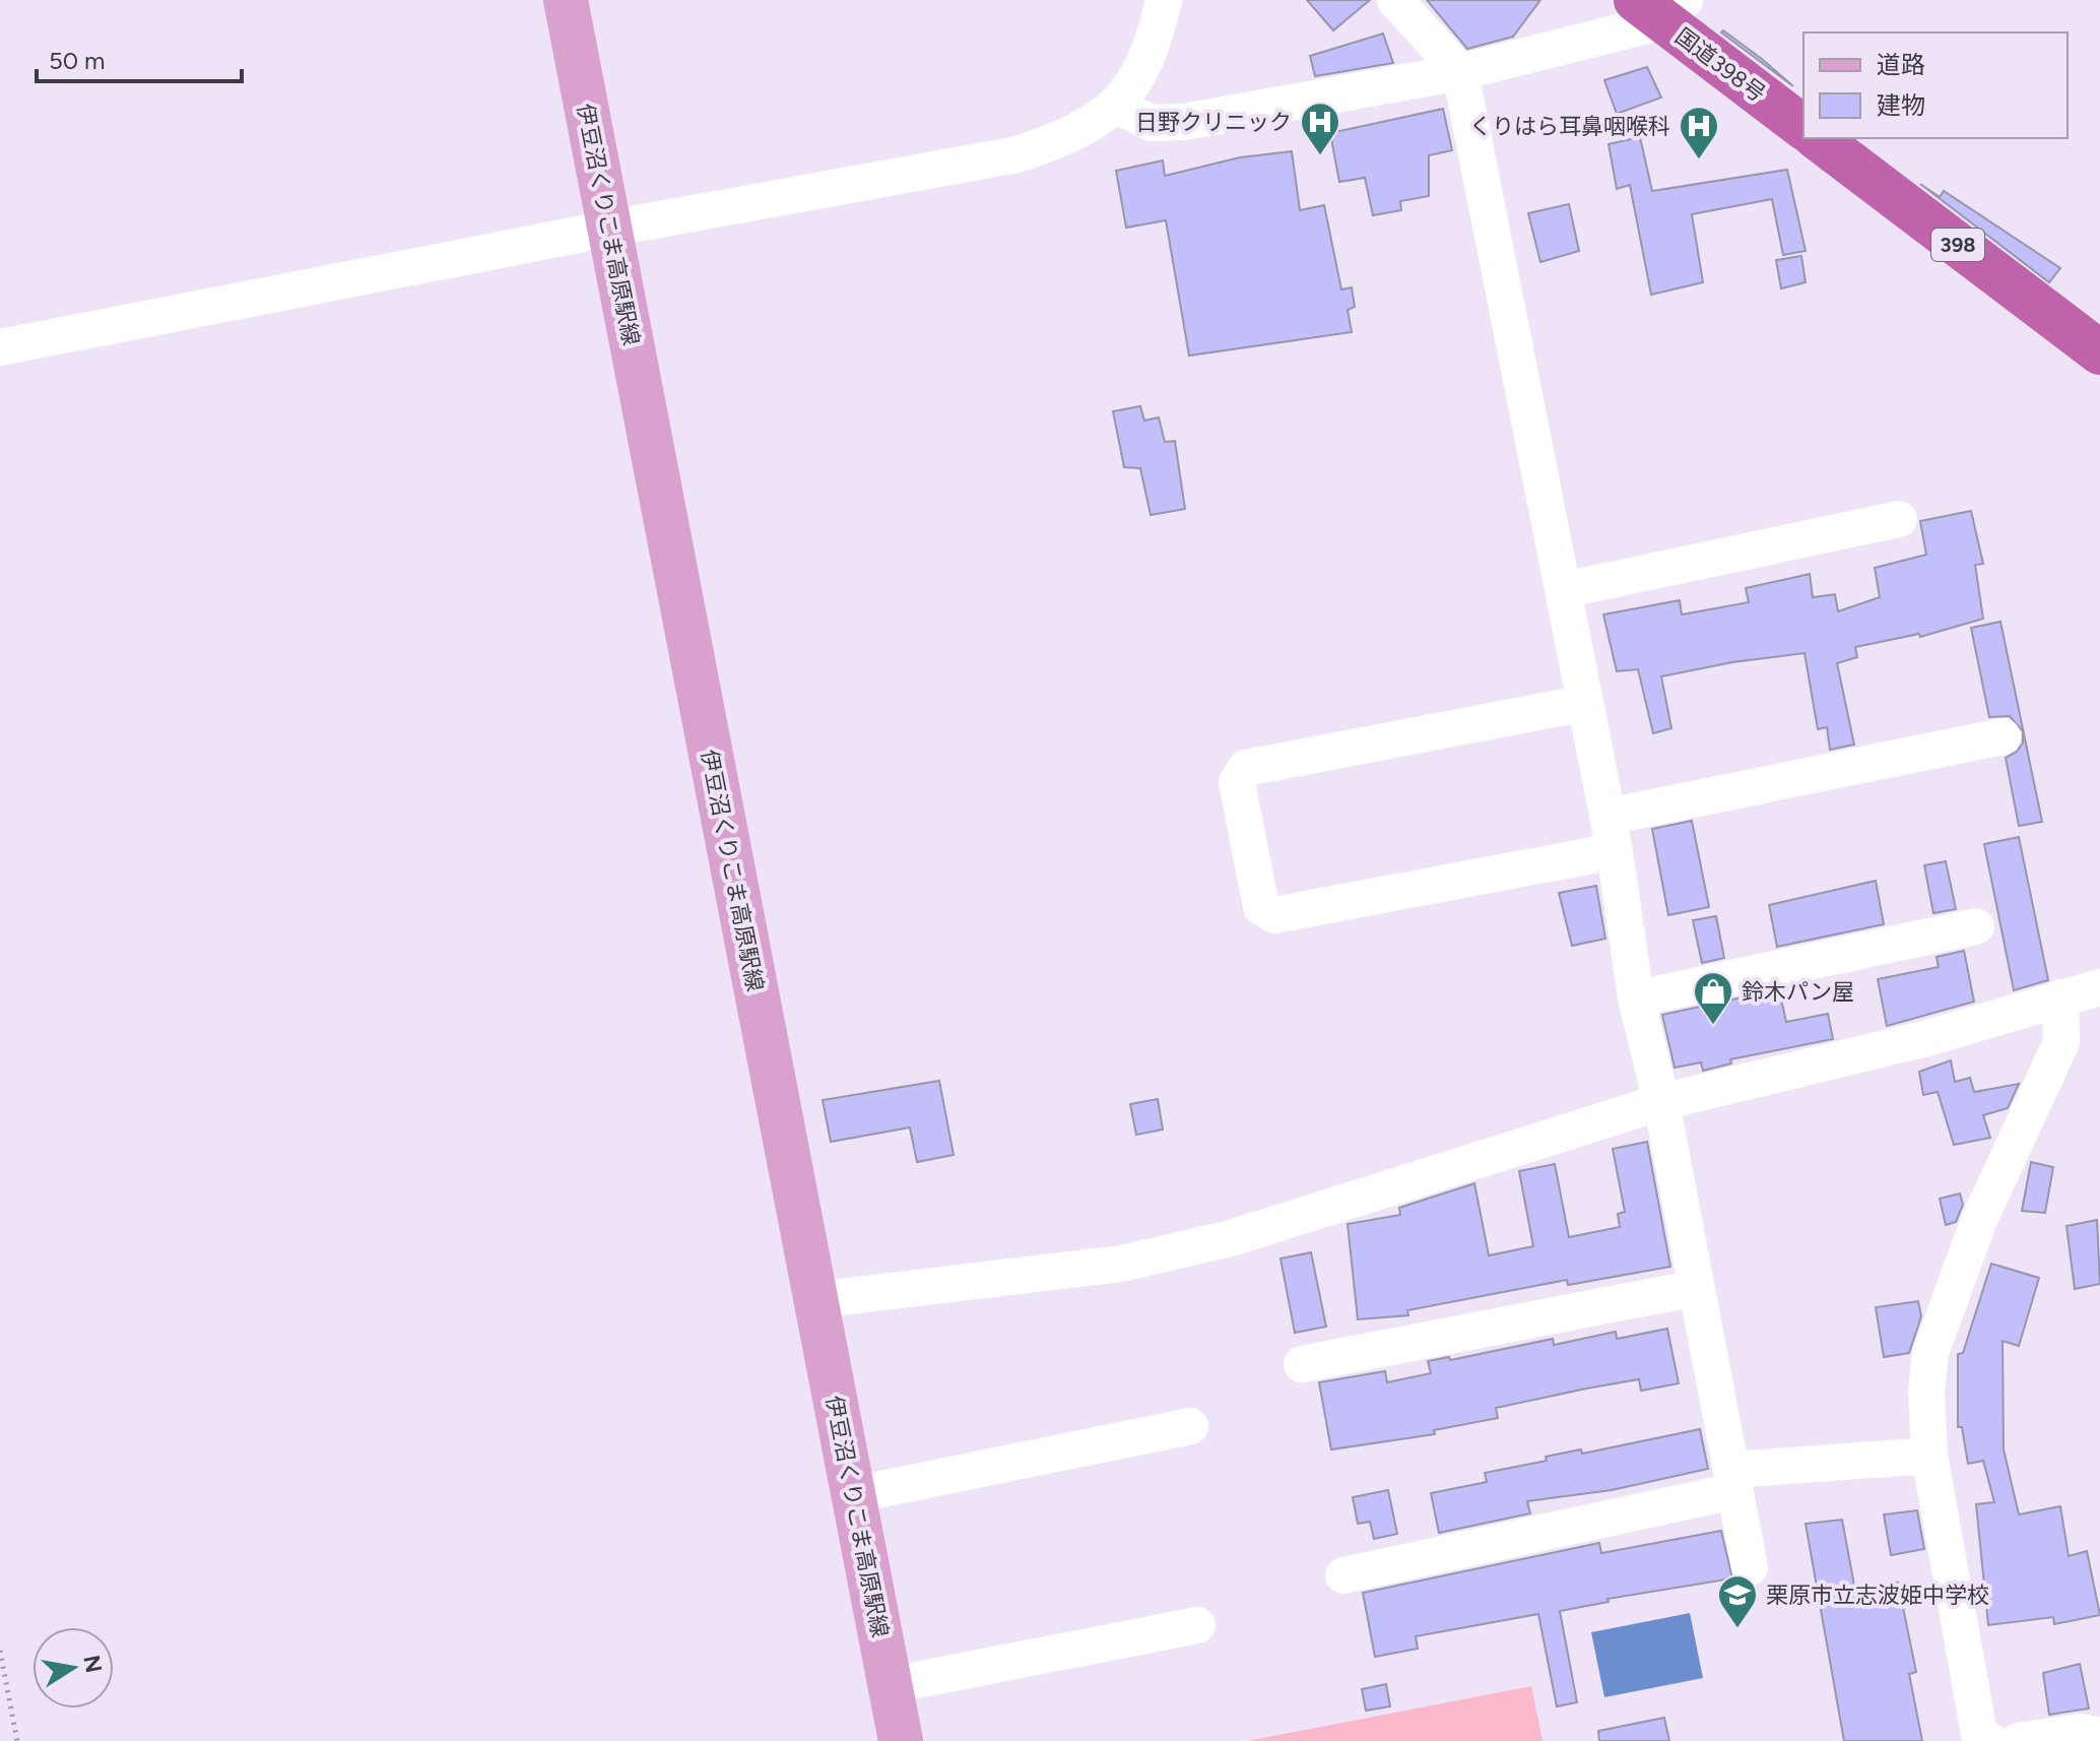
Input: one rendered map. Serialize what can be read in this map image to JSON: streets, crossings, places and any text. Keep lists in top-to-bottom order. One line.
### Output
{"streets":{"highway":["国道398号","398"],"main road":["伊豆沼くりこま高原駅線"]},"places":{"hospital":["日野クリニック","くりはら耳鼻咽喉科"],"shop":["鈴木パン屋"],"school or university":["栗原市立志波姫中学校"]},"legend":["道路","建物"],"scale_bar":"50 m","north":"right"}
